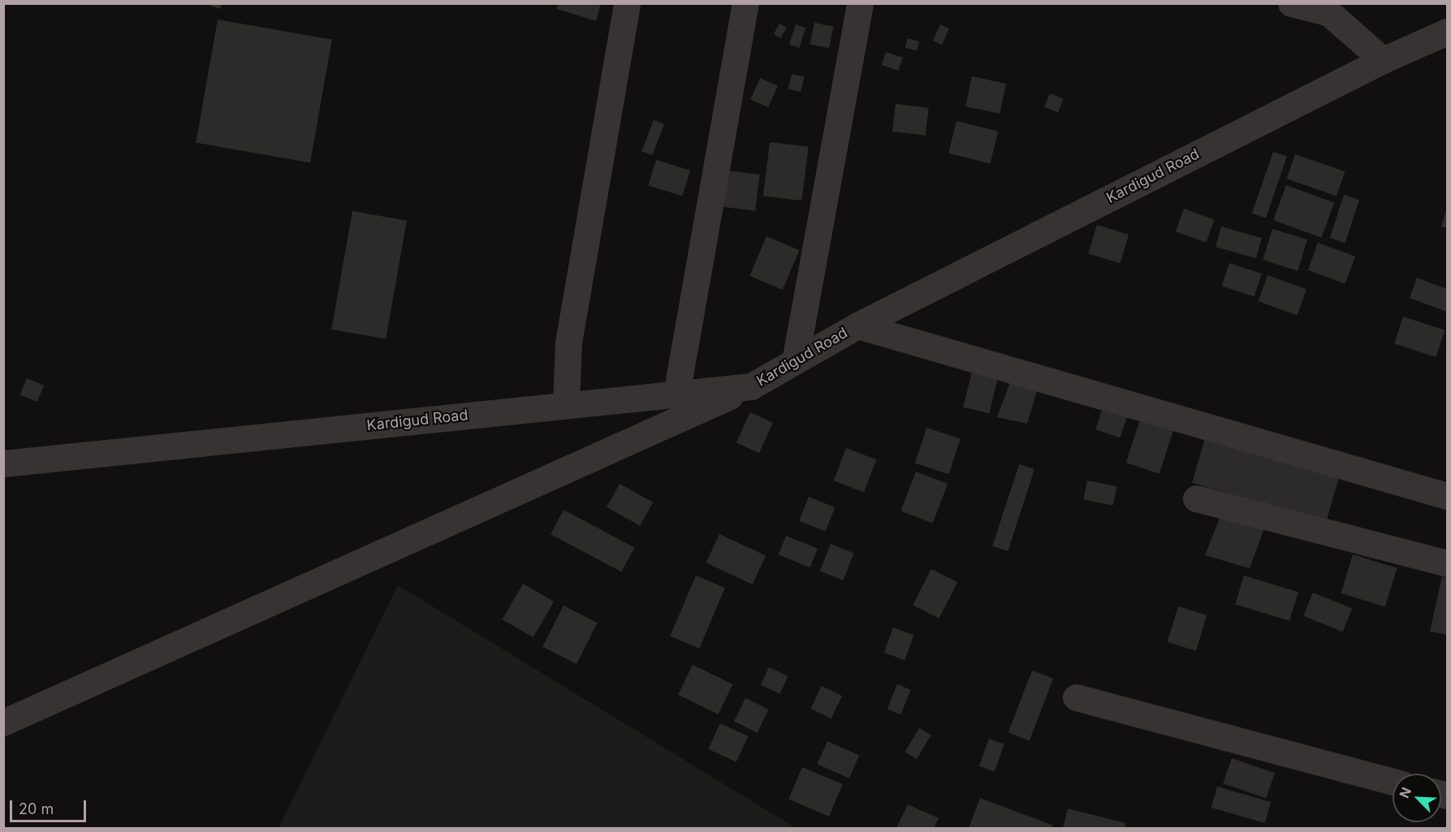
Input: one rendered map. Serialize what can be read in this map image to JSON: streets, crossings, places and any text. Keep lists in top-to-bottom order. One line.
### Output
{"streets":{"street":["Kardigud Road"]},"scale_bar":"20 m","north":"top left"}
